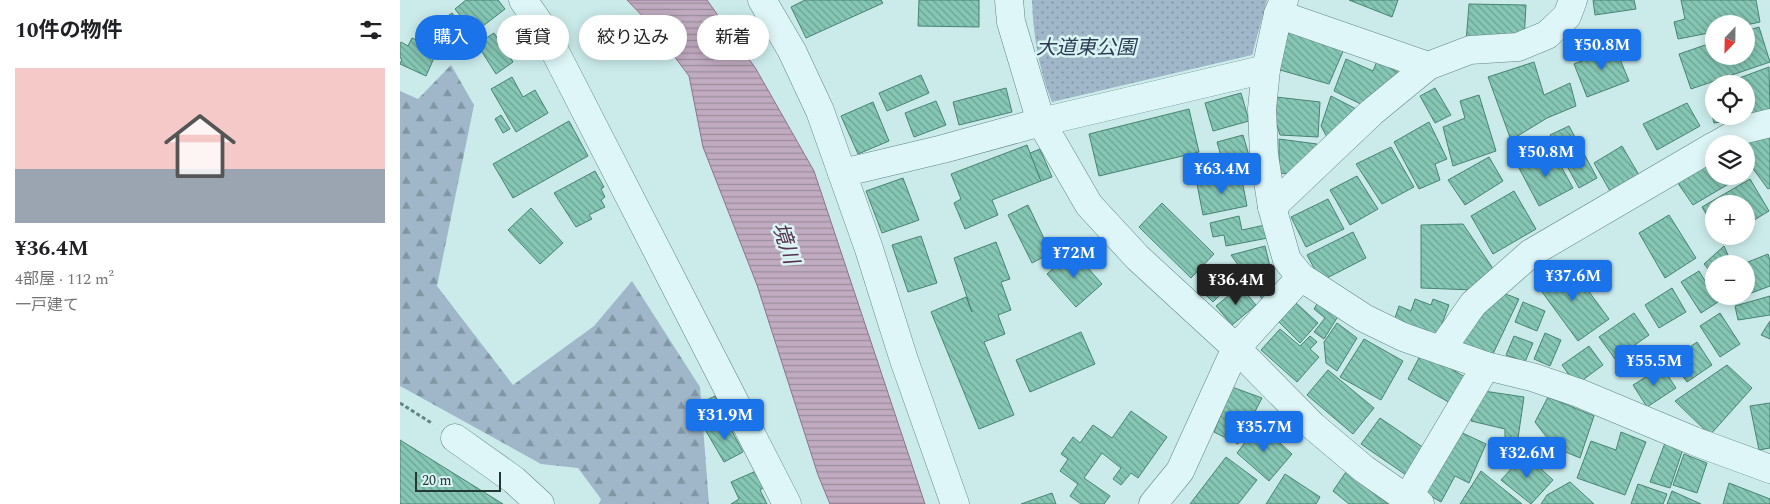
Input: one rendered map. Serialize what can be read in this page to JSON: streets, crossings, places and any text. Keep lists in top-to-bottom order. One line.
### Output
{"water":["境川"],"parks":["大道東公園"],"scale_bar":"20 m","north":"bottom","page":{"heading":"10件の物件","map_buttons":["+","−"],"chip":["購入","賃貸","絞り込み","新着"],"price":["¥50.8M","¥50.8M","¥63.4M","¥72M","¥37.6M","¥36.4M","¥55.5M","¥31.9M","¥35.7M","¥32.6M"],"list":[{"name":"¥36.4M","note":"4部屋 · 112 m² · 一戸建て"}],"scale":"20 m"}}
